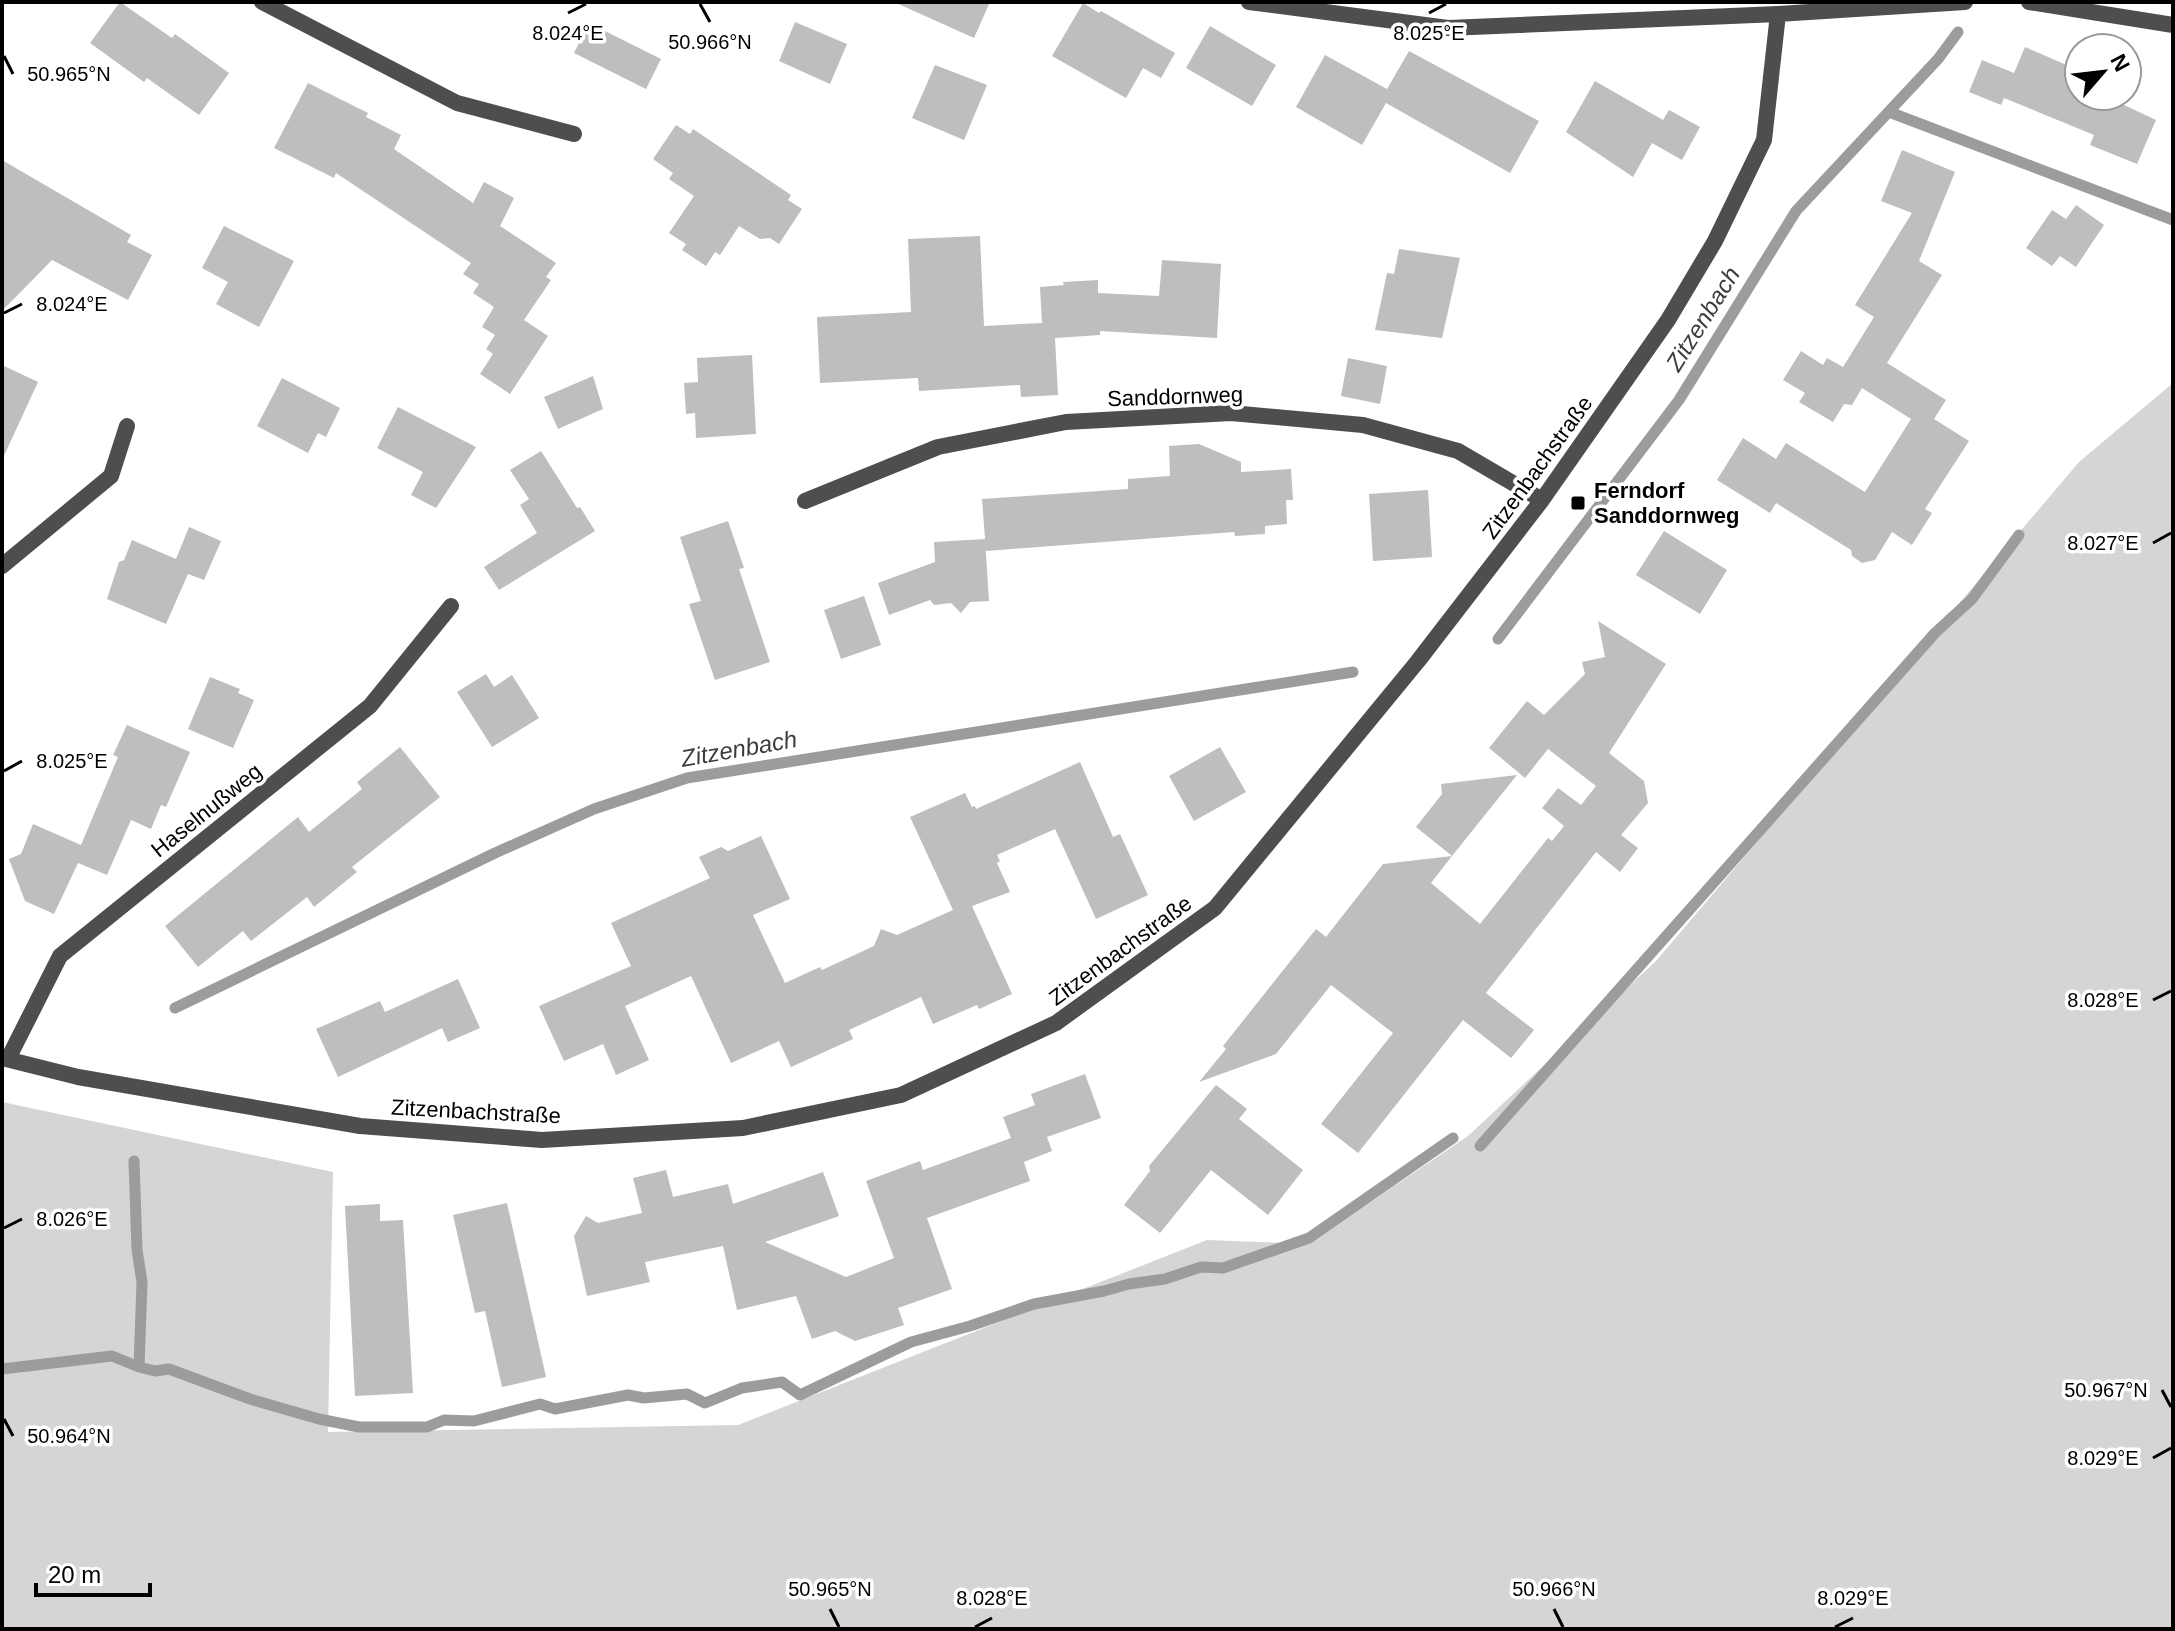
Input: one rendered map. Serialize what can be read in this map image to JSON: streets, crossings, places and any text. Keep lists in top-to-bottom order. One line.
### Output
{"streets":{"street":["Sanddornweg","Zitzenbachstraße","Haselnußweg"]},"crossings":[["Sanddornweg","Zitzenbachstraße"],["Zitzenbachstraße","Haselnußweg"]],"water":["Zitzenbach"],"places":{"transit":["Ferndorf Sanddornweg"]},"scale_bar":"20 m","north":"top right","coordinates":["8.024°E","8.025°E","50.966°N","50.965°N","8.027°E","8.028°E","8.026°E","50.967°N","50.964°N","8.029°E"]}
